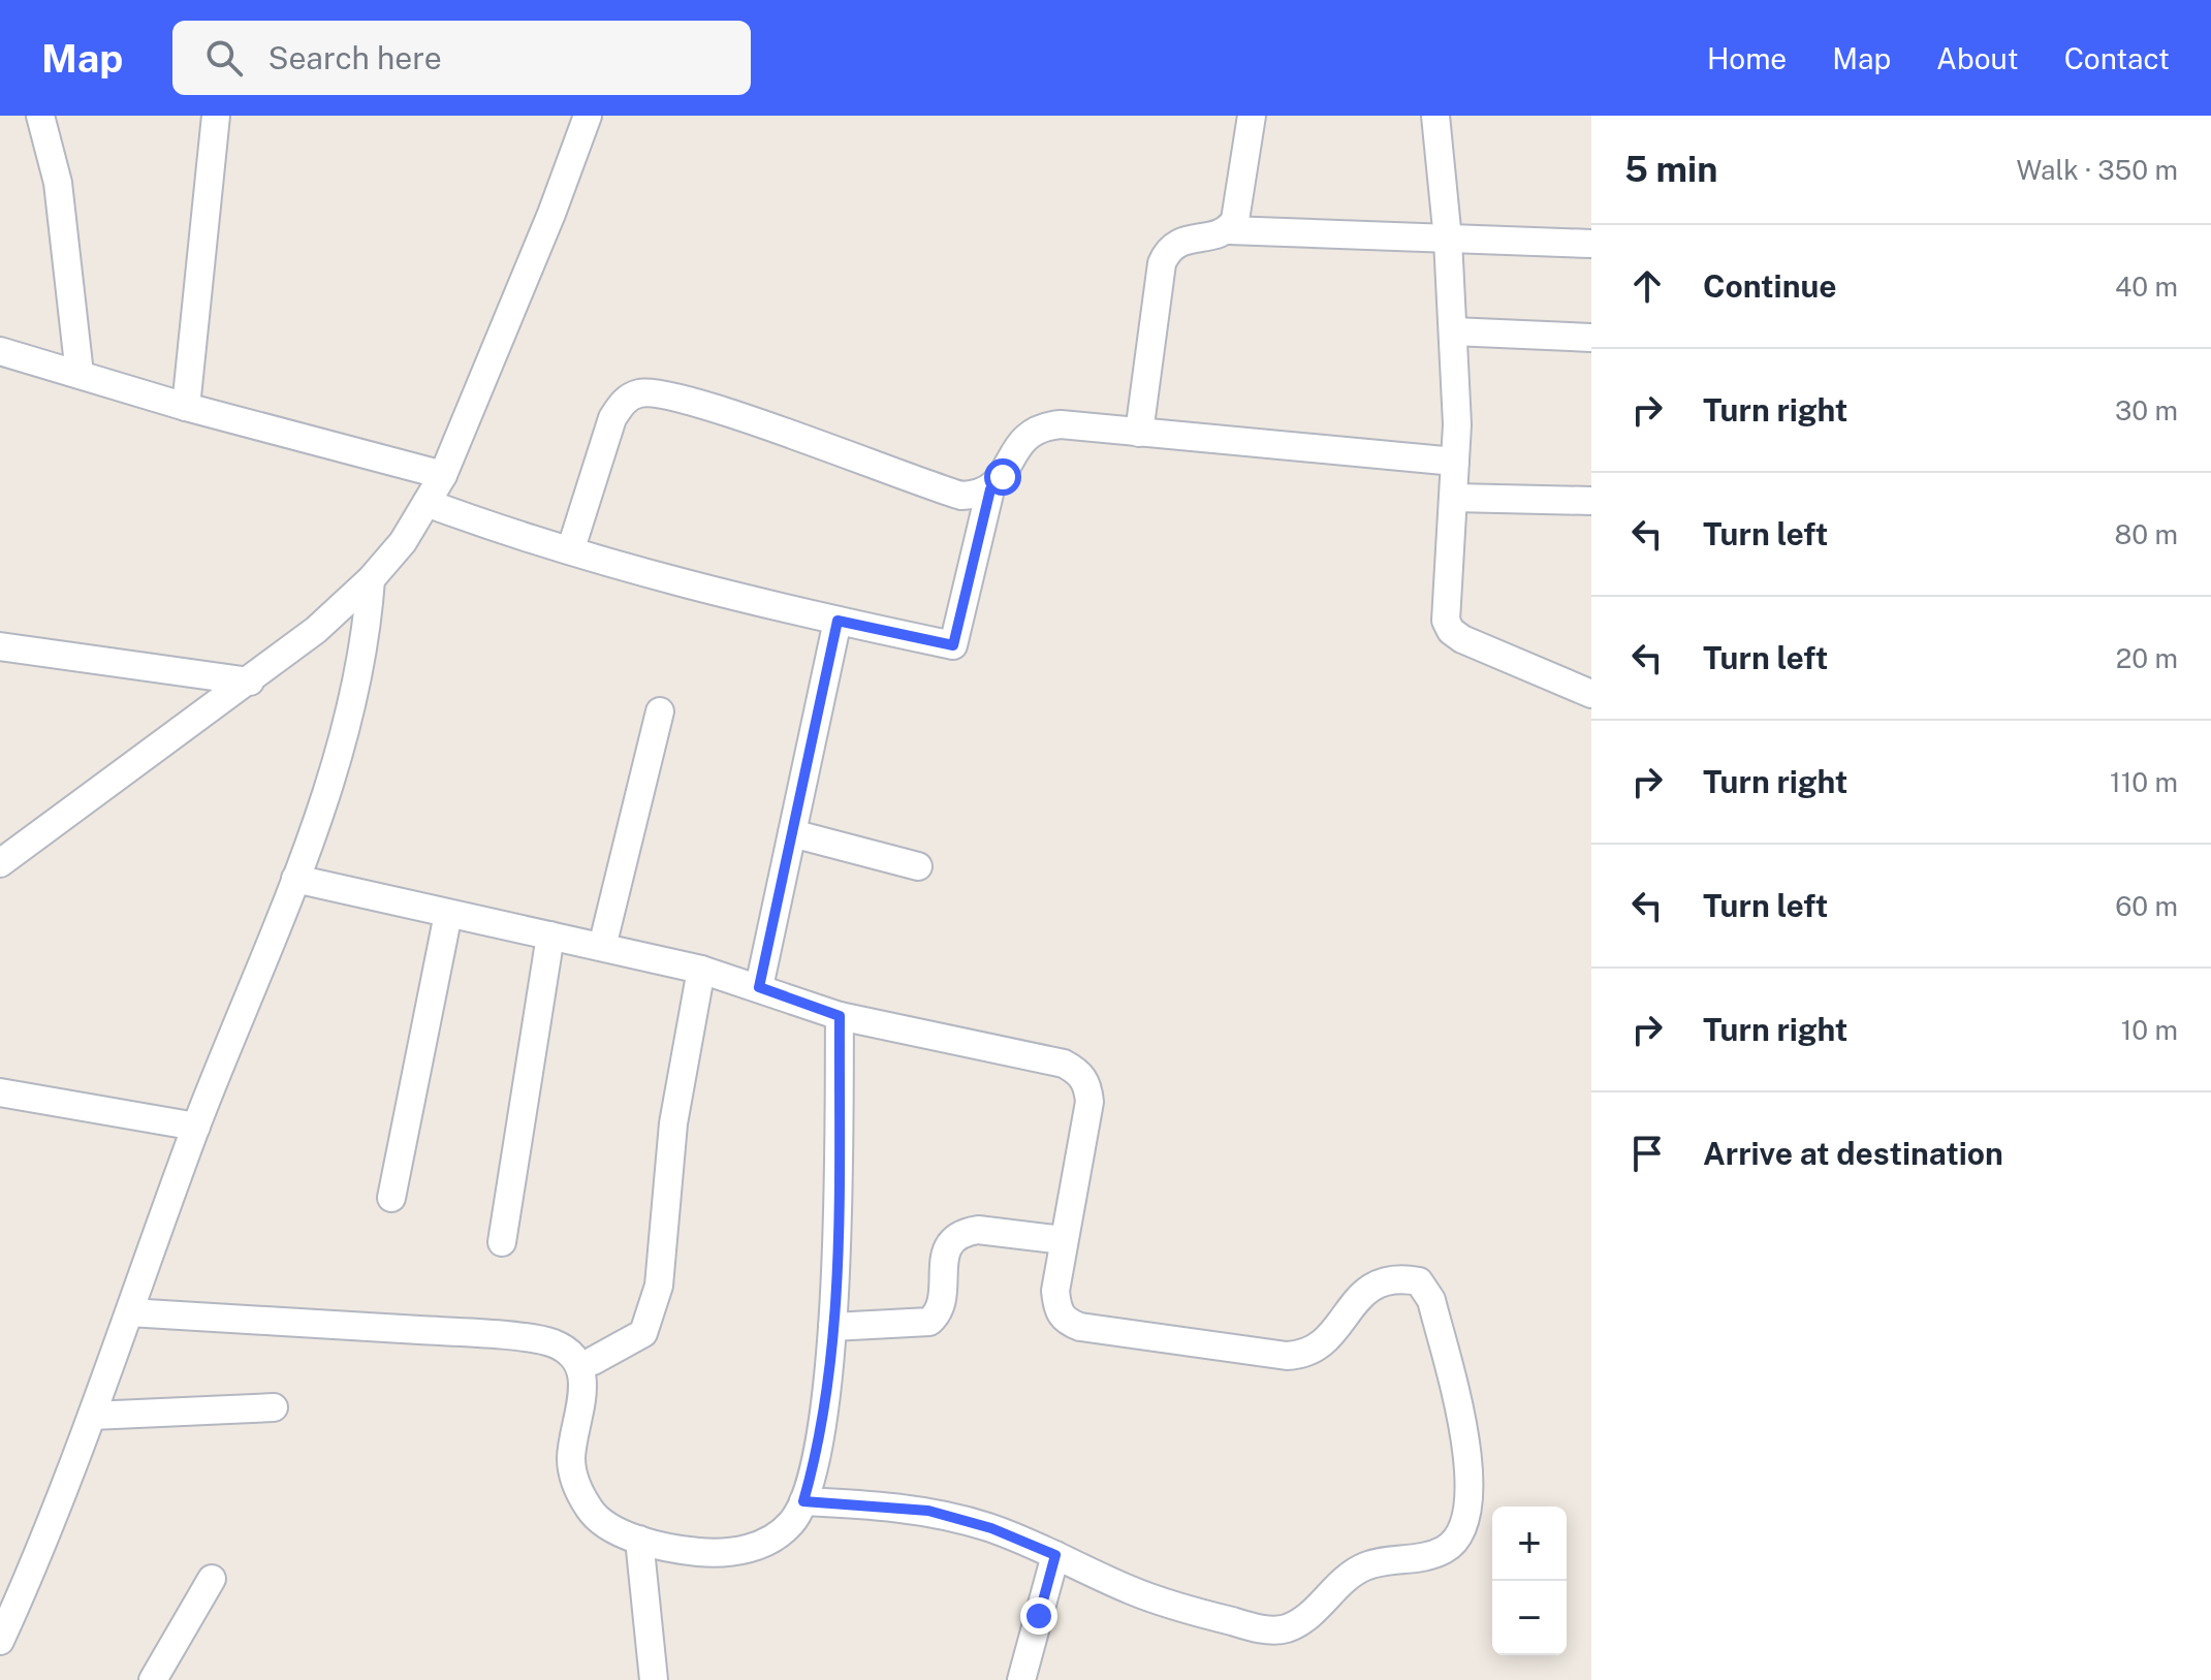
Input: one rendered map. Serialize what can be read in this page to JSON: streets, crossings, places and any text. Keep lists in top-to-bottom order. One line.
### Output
{"page":{"header":"Map","search":"Search here","nav":["Home","Map","About","Contact"],"heading":["5 min","Walk · 350 m"],"list":[["Continue","40 m"],["Turn right","30 m"],["Turn left","80 m"],["Turn left","20 m"],["Turn right","110 m"],["Turn left","60 m"],["Turn right","10 m"],"Arrive at destination"],"map_buttons":["+","−"]}}
